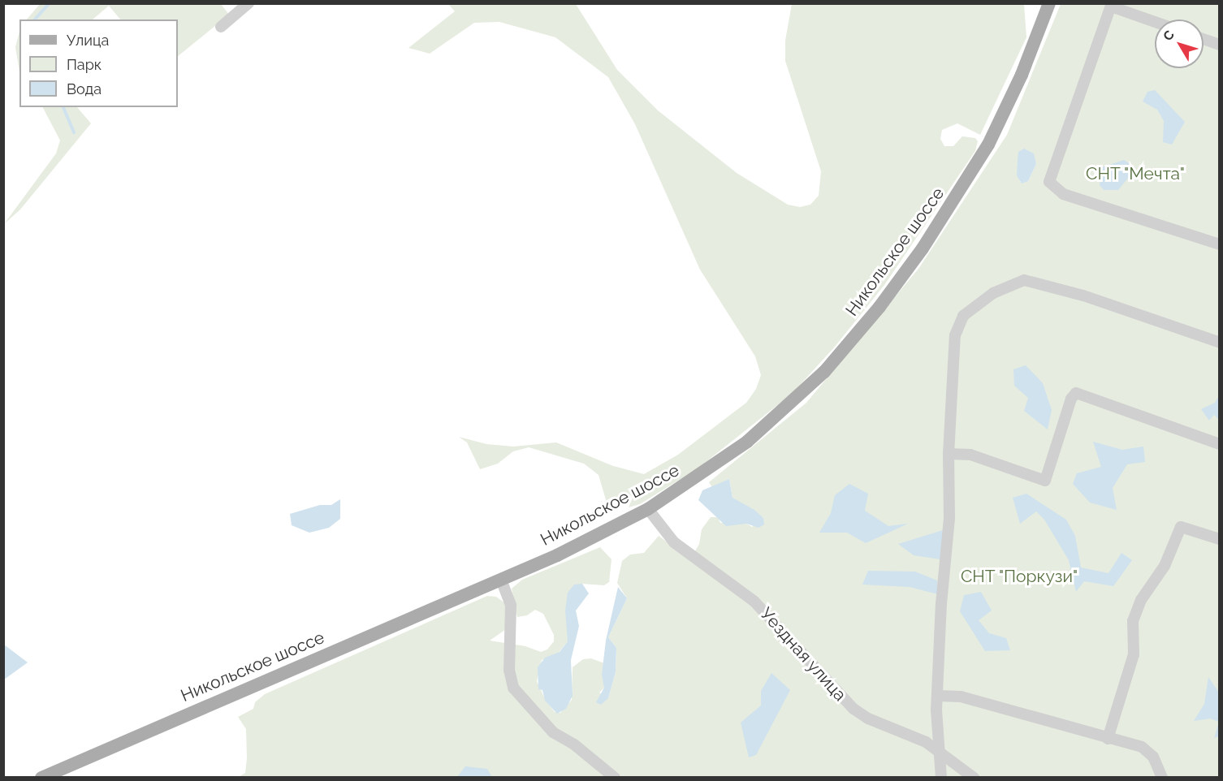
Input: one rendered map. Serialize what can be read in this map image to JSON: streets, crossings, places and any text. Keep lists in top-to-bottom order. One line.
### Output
{"streets":{"main road":["Никольское шоссе"],"street":["Уездная улица"]},"crossings":[["Никольское шоссе","Уездная улица"]],"parks":["СНТ \"Мечта\"","СНТ \"Поркузи\""],"legend":["Улица","Парк","Вода"],"north":"top left"}
